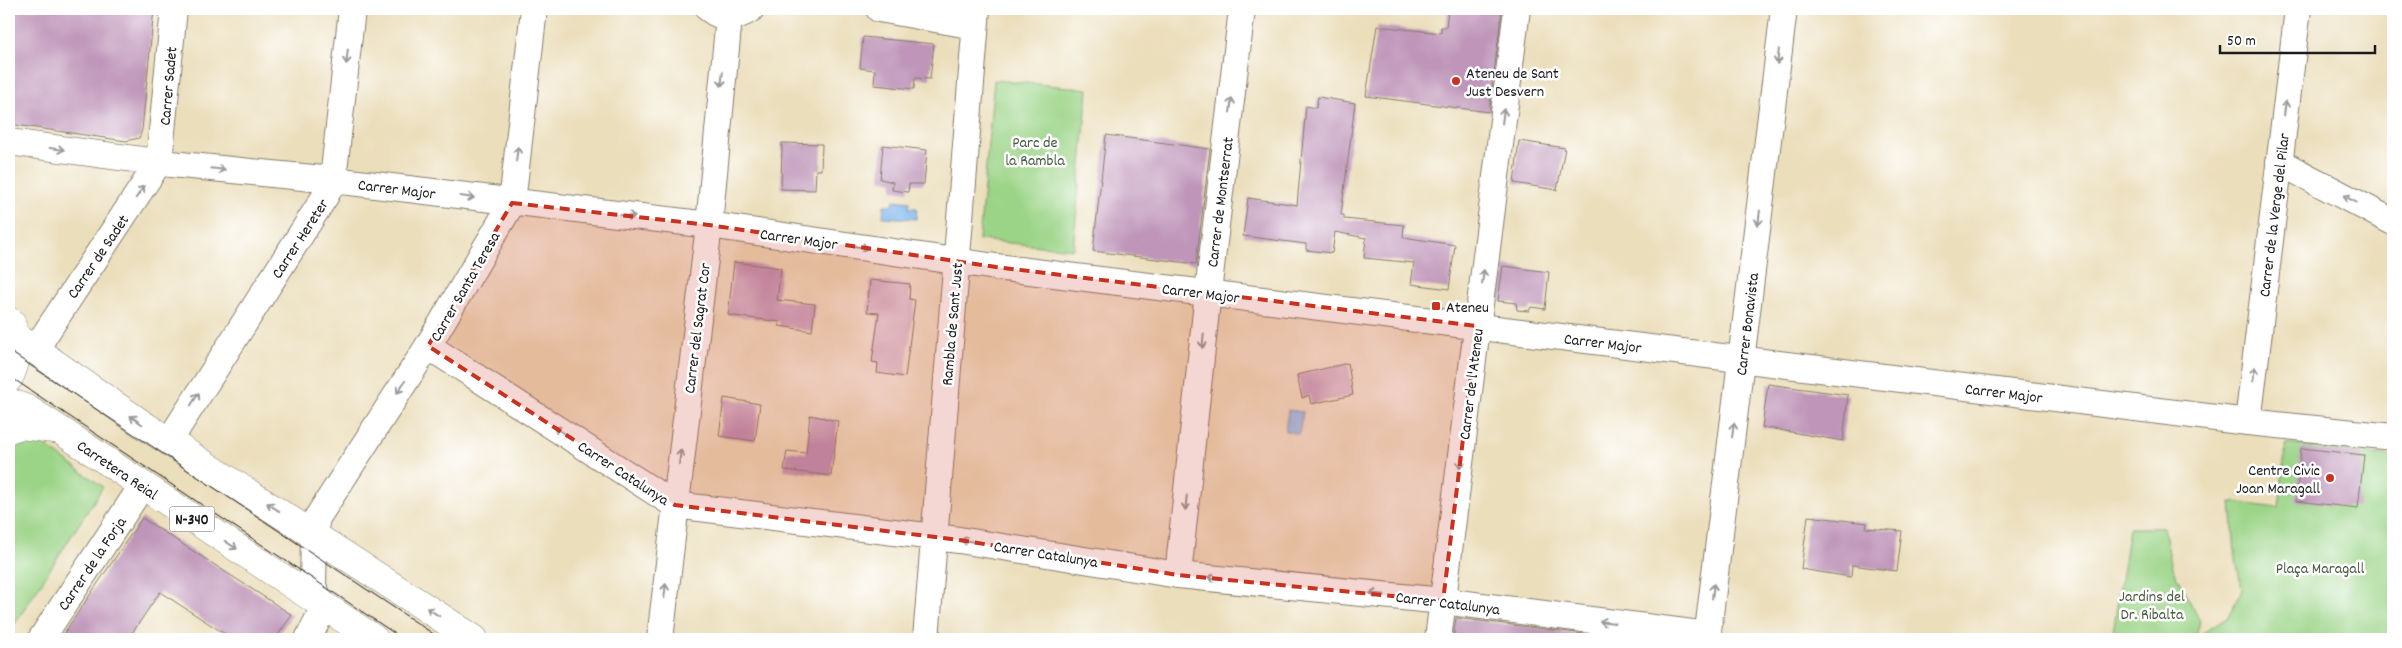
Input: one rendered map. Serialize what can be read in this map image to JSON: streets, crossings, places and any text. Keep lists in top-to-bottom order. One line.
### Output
{"streets":{"main road":["Carretera Reial","N-340"],"street":["Carrer Sadet","Carrer Major","Carrer de Montserrat","Carrer de la Verge del Pilar","Carrer Hereter","Carrer de Sadet","Carrer Santa Teresa","Rambla de Sant Just","Carrer Bonavista","Carrer del Sagrat Cor","Carrer de l'Ateneu","Carrer Catalunya","Carrer de la Forja"]},"crossings":[["Carrer Sadet","Carrer Major"],["Carrer Sadet","Carrer de Sadet"],["Carrer Major","Carrer de Montserrat"],["Carrer Major","Carrer de la Verge del Pilar"],["Carrer Major","Carrer Hereter"],["Carrer Major","Carrer de Sadet"],["Carrer Major","Carrer Santa Teresa"],["Carrer Major","Rambla de Sant Just"],["Carrer Major","Carrer Bonavista"],["Carrer Major","Carrer del Sagrat Cor"],["Carrer Major","Carrer de l'Ateneu"],["Carrer de Montserrat","Carrer Catalunya"],["Carrer Santa Teresa","Carrer Catalunya"],["Rambla de Sant Just","Carrer Catalunya"],["Carrer Bonavista","Carrer Catalunya"],["Carrer del Sagrat Cor","Carrer Catalunya"],["Carrer de l'Ateneu","Carrer Catalunya"],["Carretera Reial","Carrer de la Forja"]],"one_way":["Carrer Major","Carrer de la Verge del Pilar","Carrer de Sadet","Carrer Catalunya"],"parks":["Parc de la Rambla","Plaça Maragall","Jardins del Dr. Ribalta"],"places":{"other":["Ateneu de Sant Just Desvern","Centre Civic Joan Maragall"],"transit":["Ateneu"]},"scale_bar":"50 m"}
